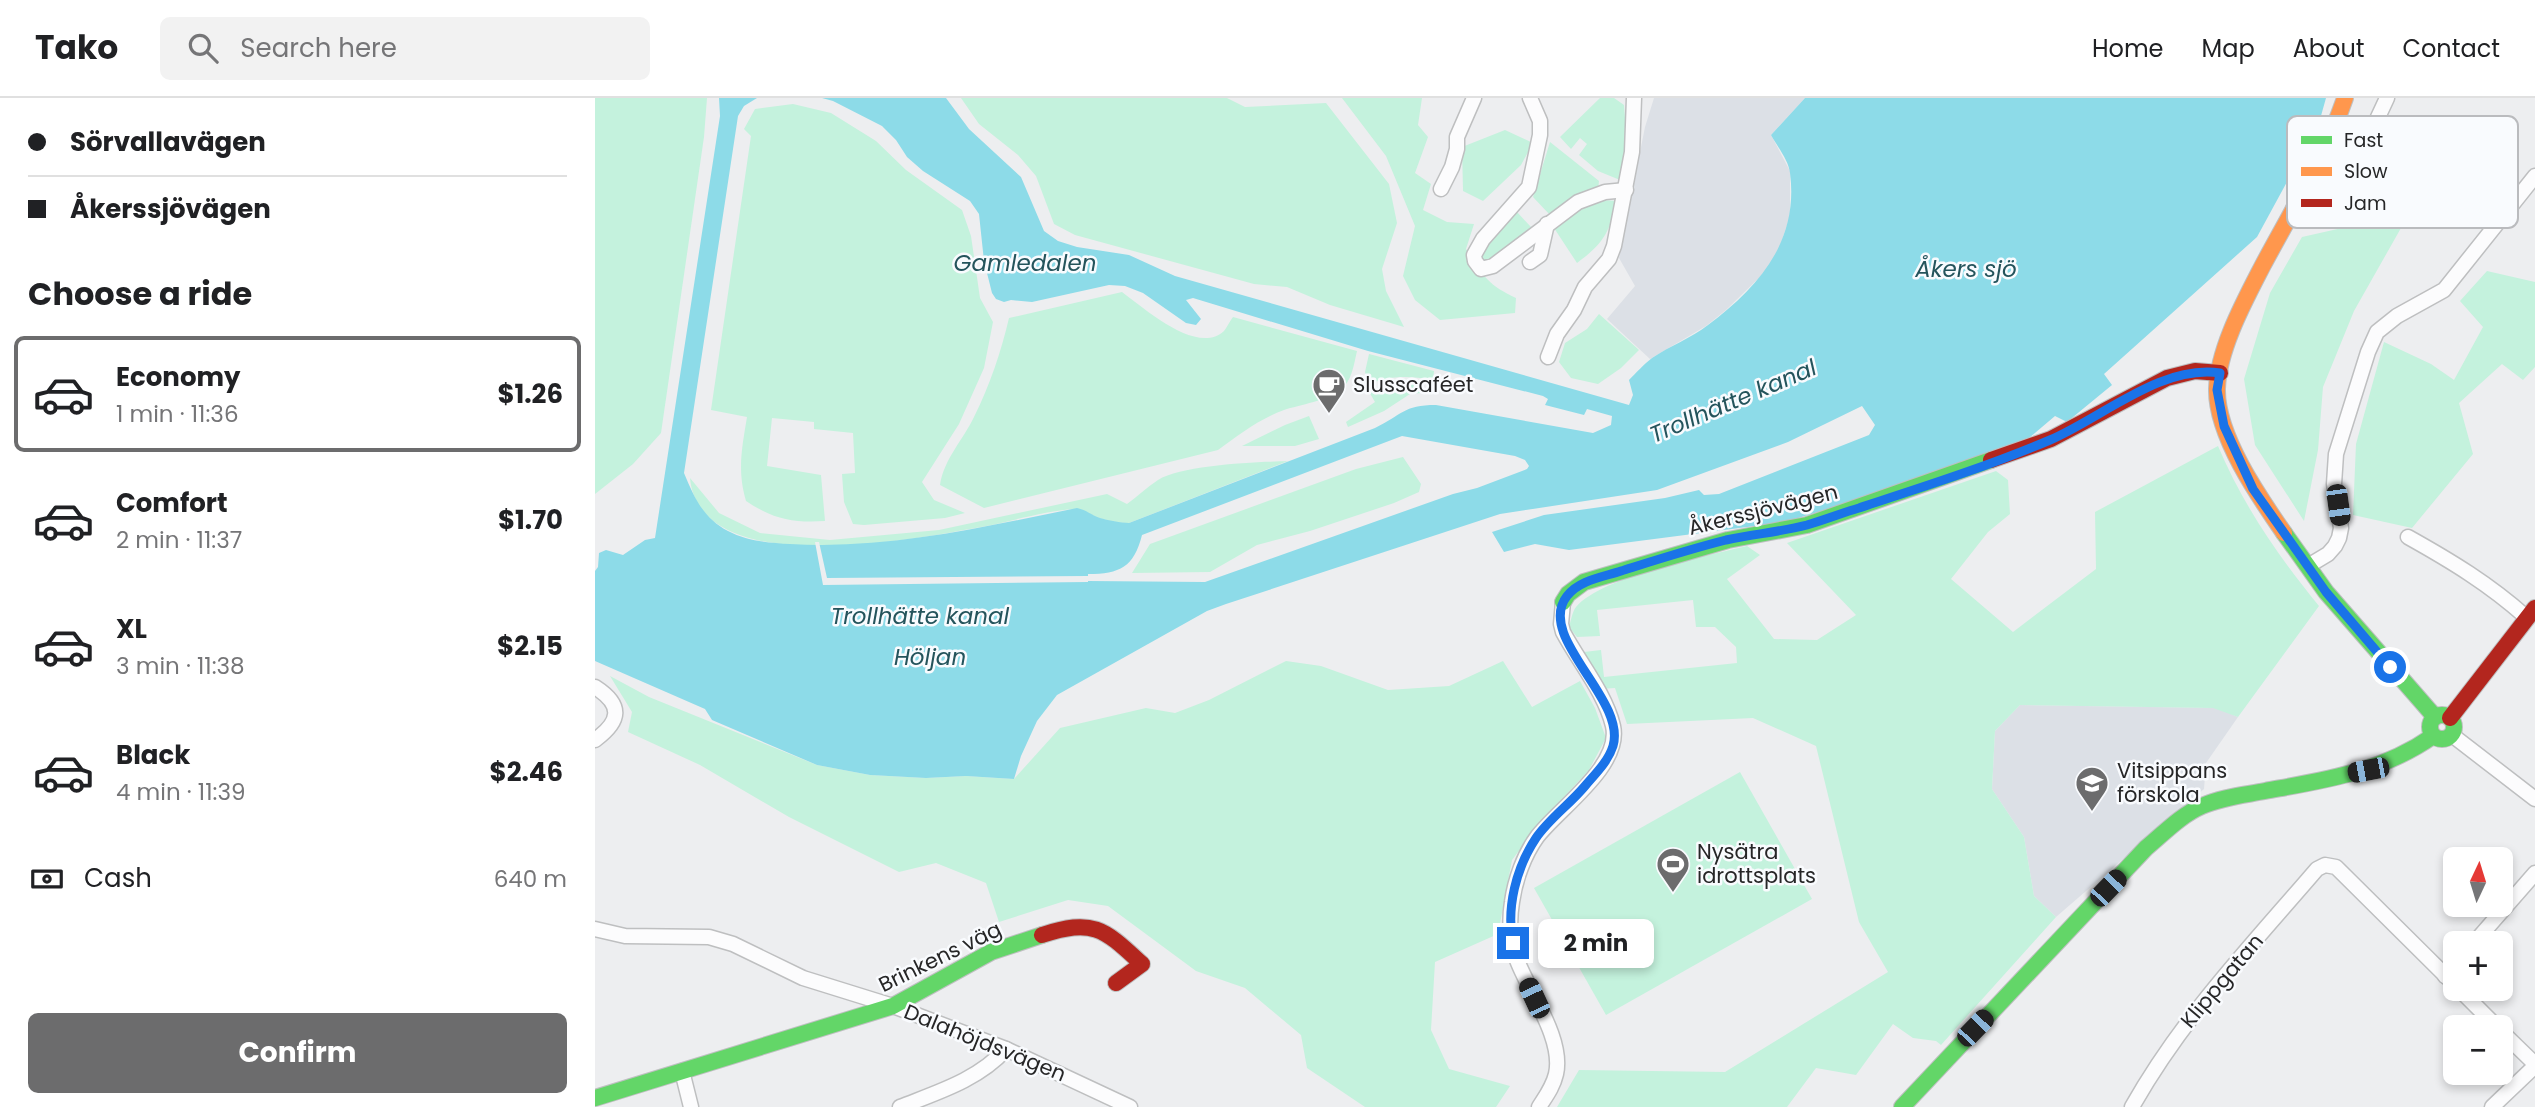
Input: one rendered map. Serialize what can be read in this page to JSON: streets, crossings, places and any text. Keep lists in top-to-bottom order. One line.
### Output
{"streets":{"street":["Åkerssjövägen","Brinkens väg","Klippgatan","Dalahöjdsvägen"]},"crossings":[["Brinkens väg","Dalahöjdsvägen"]],"water":["Gamledalen","Åkers sjö","Trollhätte kanal","Höljan"],"places":{"cafe":["Slusscaféet"],"school or university":["Vitsippans förskola"],"sports":["Nysätra idrottsplats"]},"legend":["Fast","Slow","Jam"],"north":"top","page":{"header":"Tako","search":"Search here","nav":["Home","Map","About","Contact"],"banner":["Sörvallavägen","Åkerssjövägen"],"heading":"Choose a ride","list":[{"name":"Economy","note":"1 min · 11:36","value":"$1.26"},{"name":"Comfort","note":"2 min · 11:37","value":"$1.70"},{"name":"XL","note":"3 min · 11:38","value":"$2.15"},{"name":"Black","note":"4 min · 11:39","value":"$2.46"}],"pay":["Cash","640 m"],"map_buttons":["+","−"],"bubble":"2 min","buttons":"Confirm"}}
